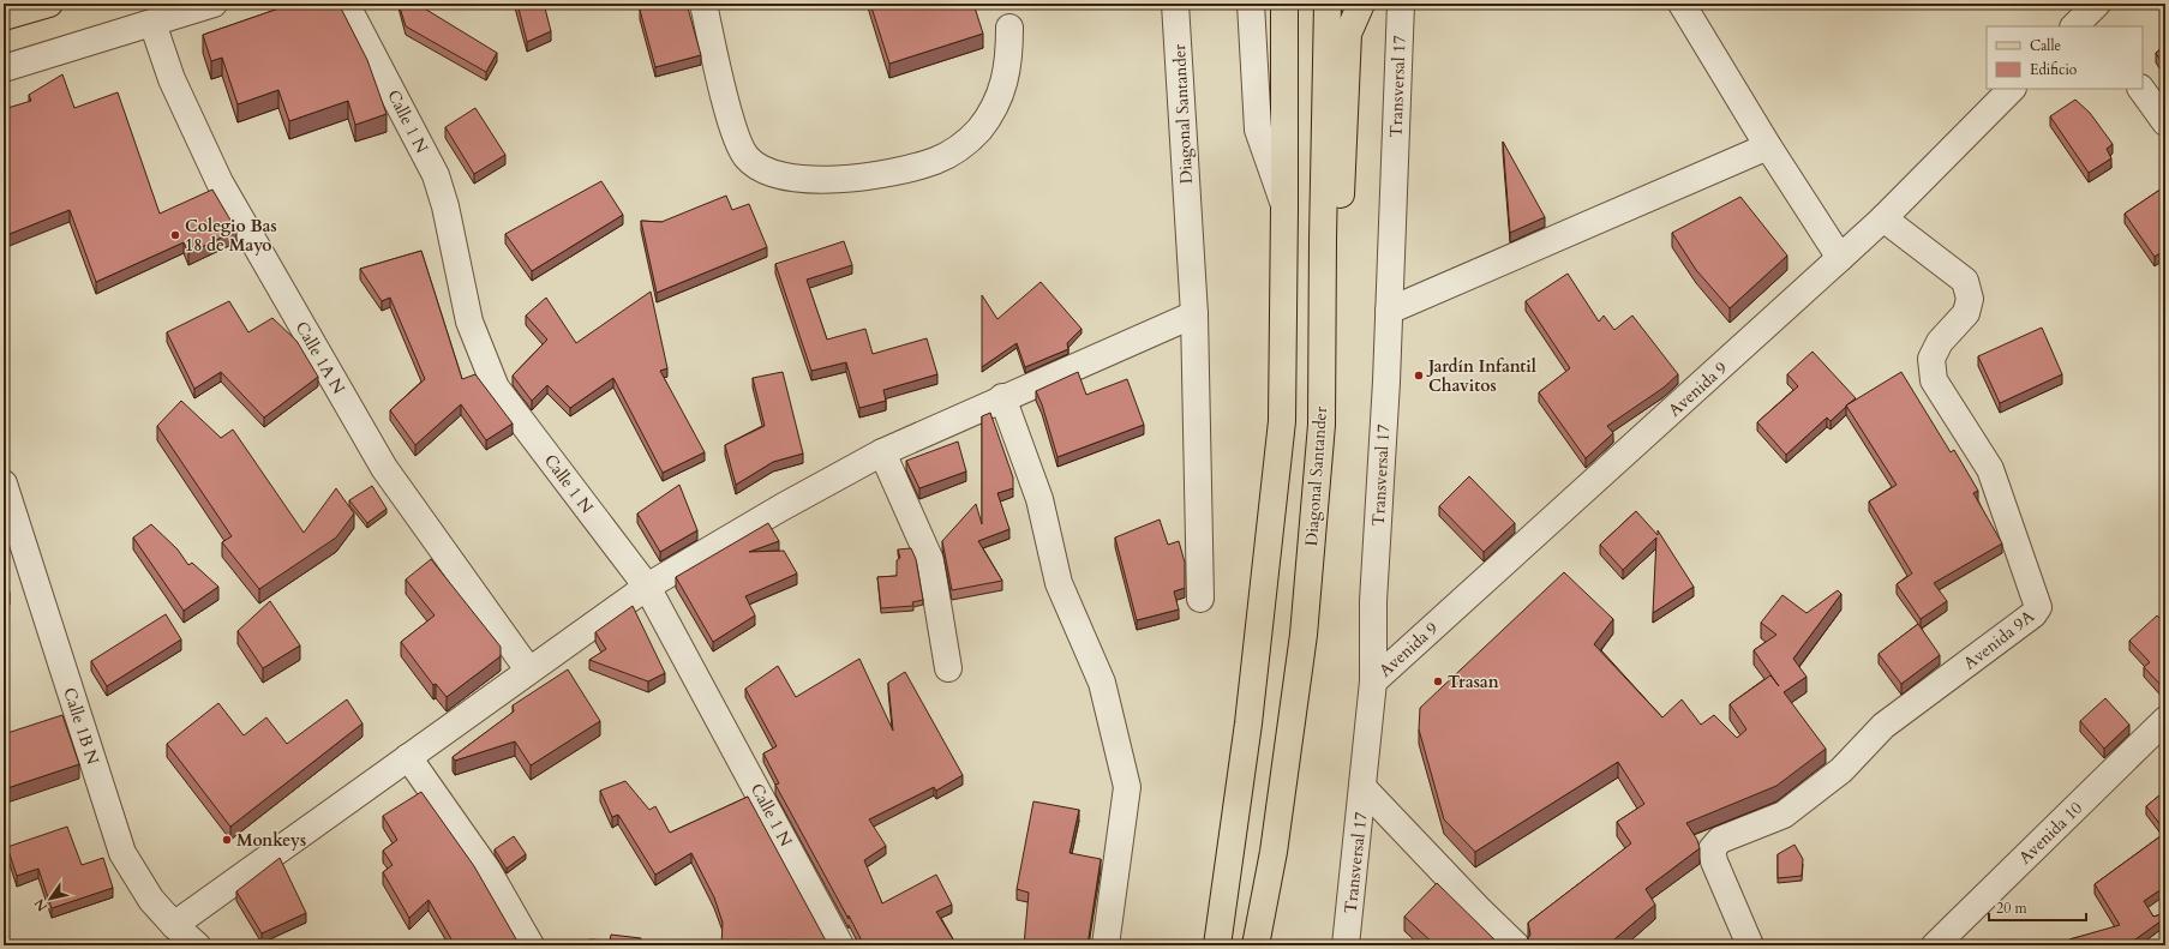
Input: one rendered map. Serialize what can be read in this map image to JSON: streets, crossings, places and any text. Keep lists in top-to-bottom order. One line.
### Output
{"streets":{"main road":["Diagonal Santander"],"street":["Transversal 17","Calle 1 N","Calle 1A N","Avenida 9","Avenida 9A","Calle 1B N","Avenida 10"]},"crossings":[["Transversal 17","Avenida 9"],["Avenida 9","Avenida 9A"]],"places":["Colegio Bas 18 de Mayo","Jardín Infantil Chavitos","Trasan","Monkeys"],"legend":["Calle","Edificio"],"scale_bar":"20 m","north":"bottom left"}
